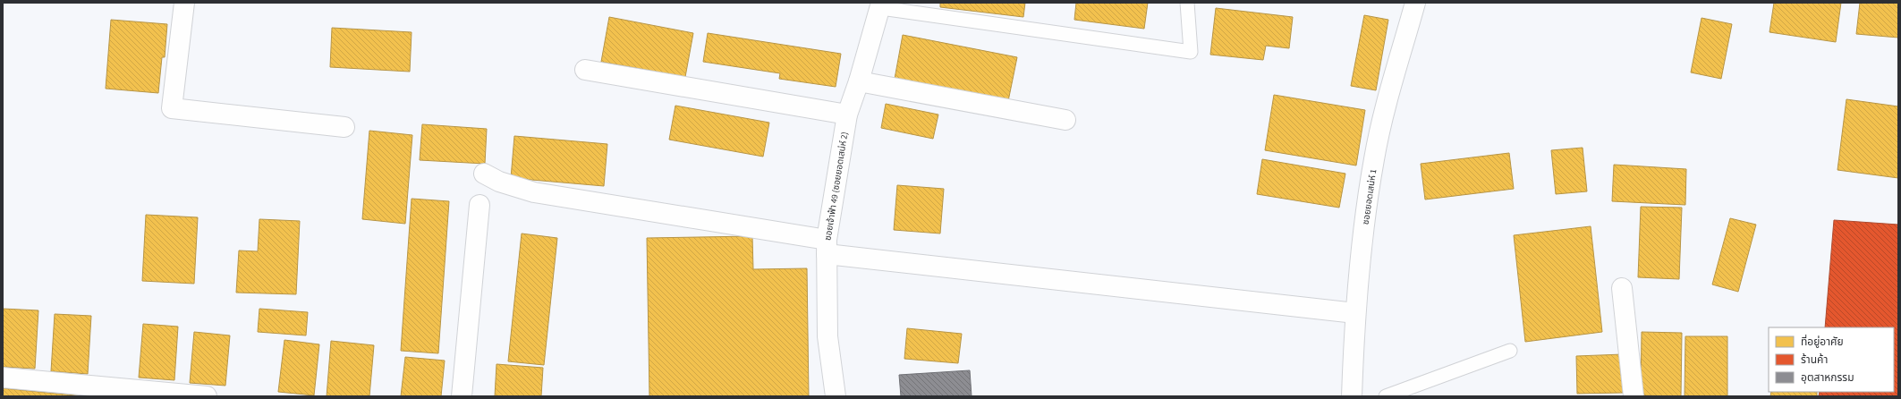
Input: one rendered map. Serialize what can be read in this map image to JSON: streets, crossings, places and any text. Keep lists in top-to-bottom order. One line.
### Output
{"streets":{"street":["ซอยเจ้าฟ้า 49 (ซอยยอดเสน่ห์ 2)","ซอยยอดเสน่ห์ 1"]},"legend":["ที่อยู่อาศัย","ร้านค้า","อุตสาหกรรม"]}
